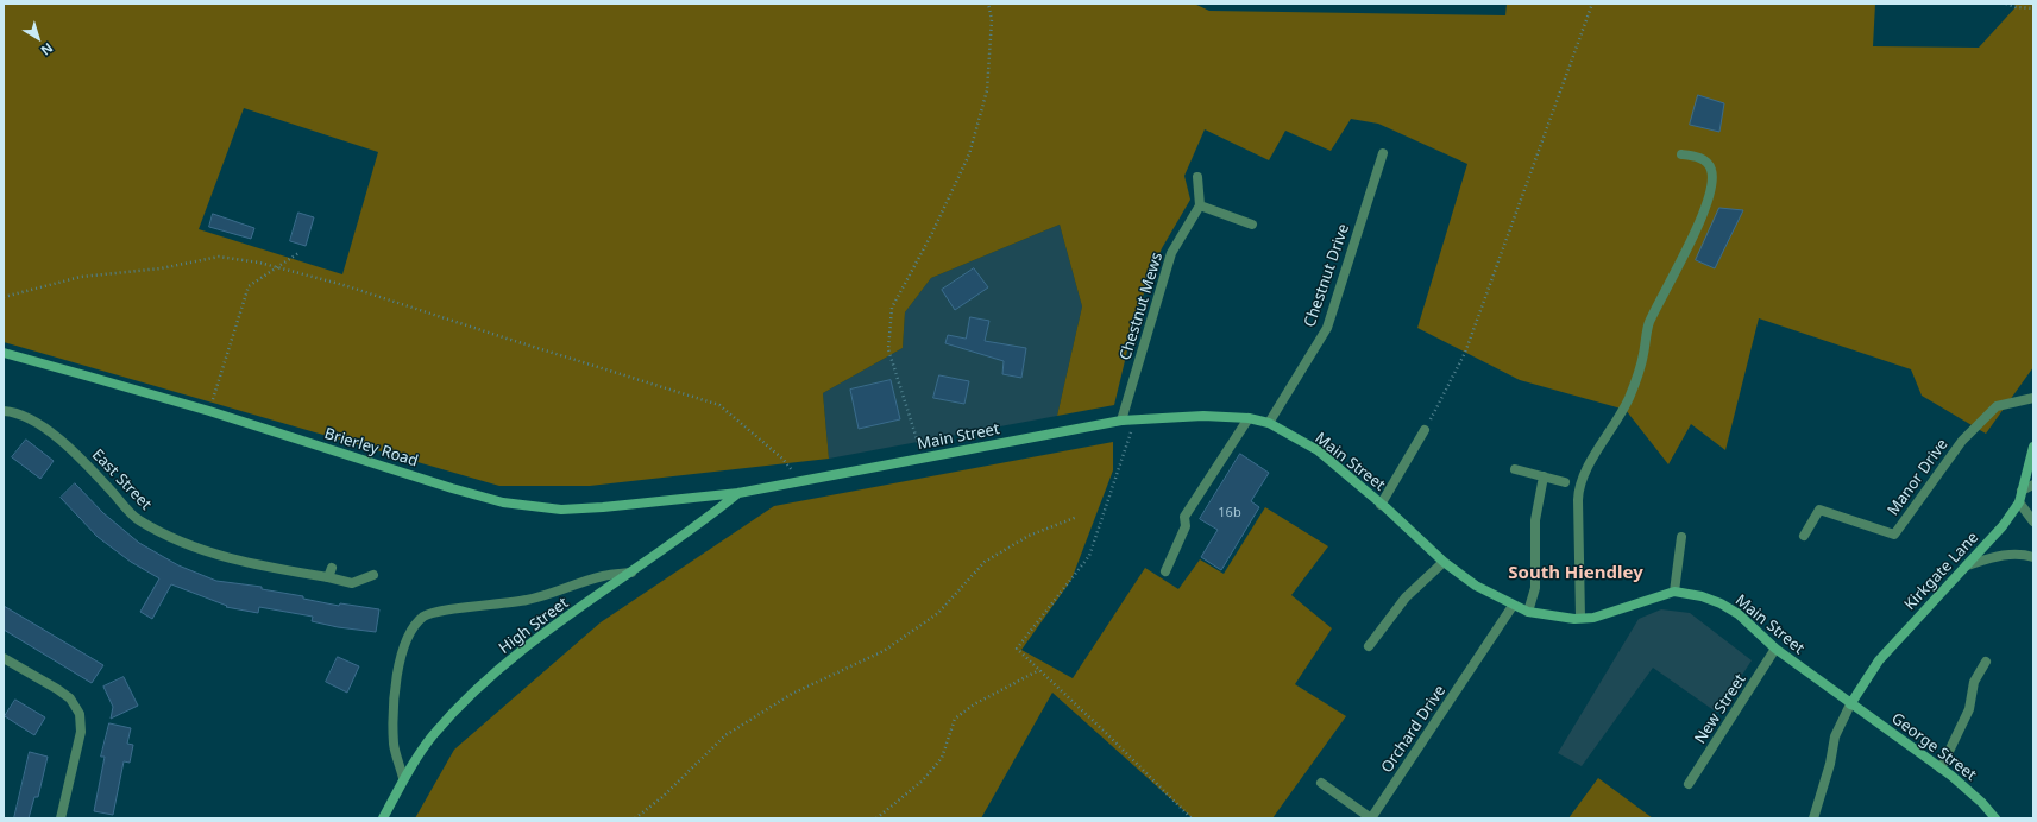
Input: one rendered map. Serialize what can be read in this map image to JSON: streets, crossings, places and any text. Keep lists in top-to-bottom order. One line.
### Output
{"streets":{"street":["Chestnut Drive","Chestnut Mews","Main Street","Brierley Road","Manor Drive","East Street","Kirkgate Lane","High Street","New Street","Orchard Drive","George Street"]},"crossings":[["Chestnut Drive","Main Street"],["Chestnut Mews","Main Street"],["Main Street","Brierley Road"],["Main Street","Kirkgate Lane"],["Main Street","High Street"],["Main Street","New Street"],["Main Street","Orchard Drive"],["Main Street","George Street"],["Brierley Road","High Street"],["Kirkgate Lane","George Street"]],"districts":["South Hiendley"],"house_numbers":["16b"],"north":"bottom right"}
